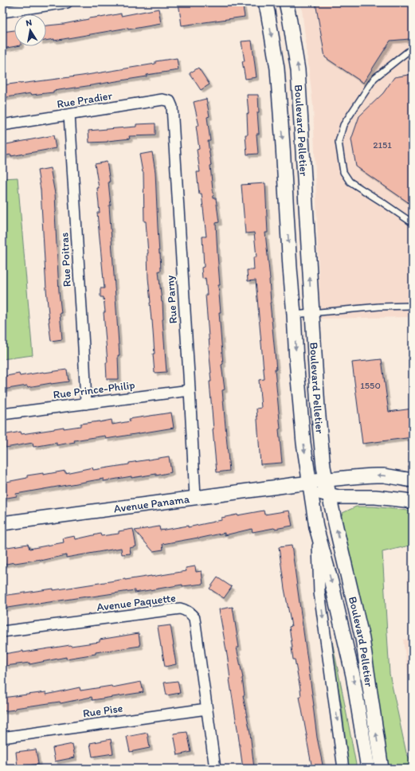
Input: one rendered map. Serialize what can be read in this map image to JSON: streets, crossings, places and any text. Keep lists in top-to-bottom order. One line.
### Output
{"streets":{"street":["Rue Pradier","Boulevard Pelletier","Rue Poitras","Rue Parny","Rue Prince-Philip","Avenue Panama","Avenue Paquette","Rue Pise"]},"crossings":[["Rue Pradier","Rue Poitras"],["Rue Pradier","Rue Parny"],["Boulevard Pelletier","Avenue Panama"],["Rue Poitras","Rue Prince-Philip"],["Rue Parny","Rue Prince-Philip"],["Rue Parny","Avenue Panama"],["Avenue Paquette","Rue Pise"]],"house_numbers":["2151","1550"],"north":"top"}
